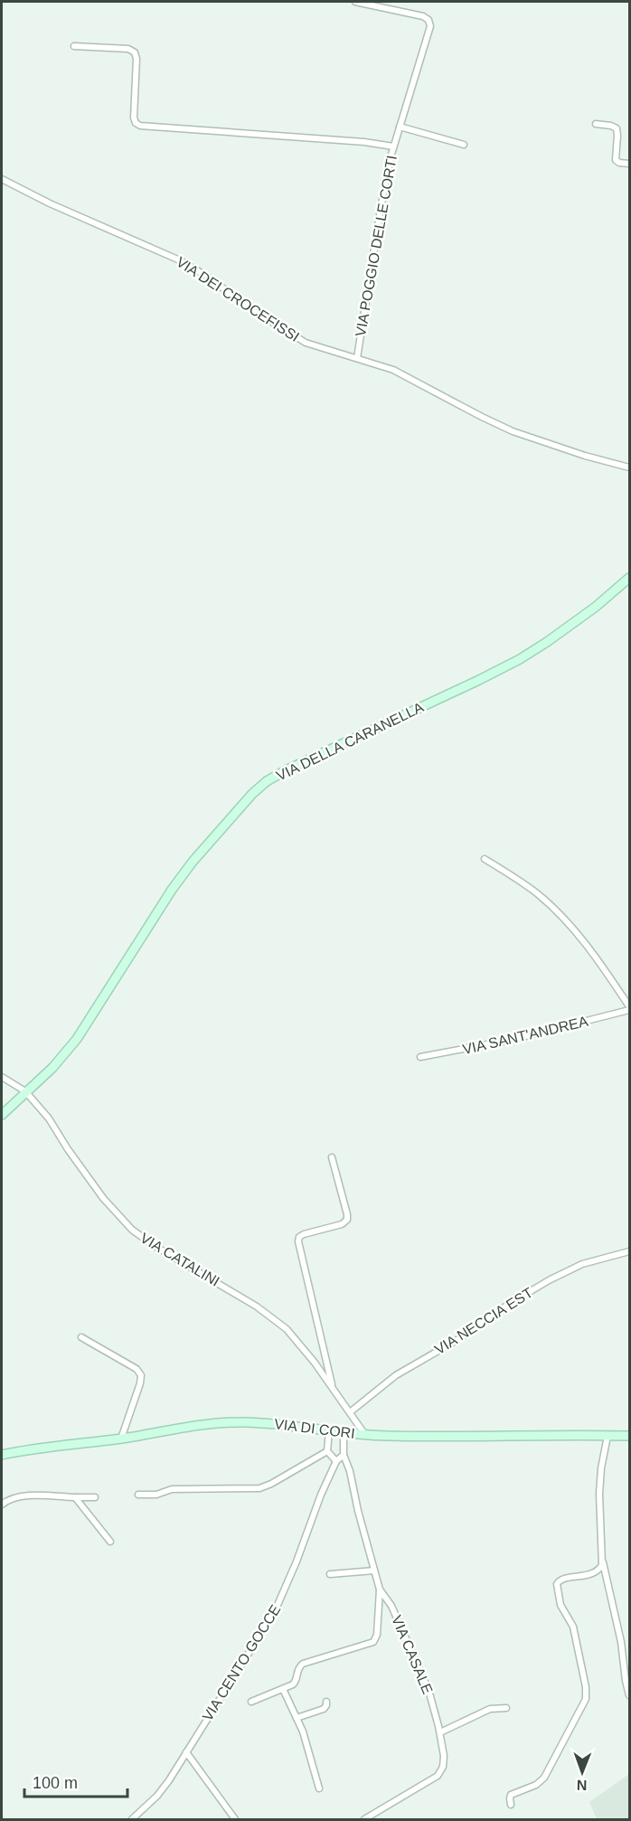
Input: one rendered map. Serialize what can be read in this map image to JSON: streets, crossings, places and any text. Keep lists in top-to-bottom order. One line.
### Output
{"streets":{"main road":["VIA DELLA CARANELLA","VIA DI CORI"],"street":["VIA POGGIO DELLE CORTI","VIA DEI CROCEFISSI","VIA SANT'ANDREA","VIA CATALINI","VIA NECCIA EST","VIA CASALE","VIA CENTO GOCCE"]},"crossings":[["VIA POGGIO DELLE CORTI","VIA DEI CROCEFISSI"],["VIA DELLA CARANELLA","VIA CATALINI"],["VIA CATALINI","VIA NECCIA EST"],["VIA CATALINI","VIA DI CORI"],["VIA DI CORI","VIA CASALE"]],"scale_bar":"100 m","north":"bottom"}
